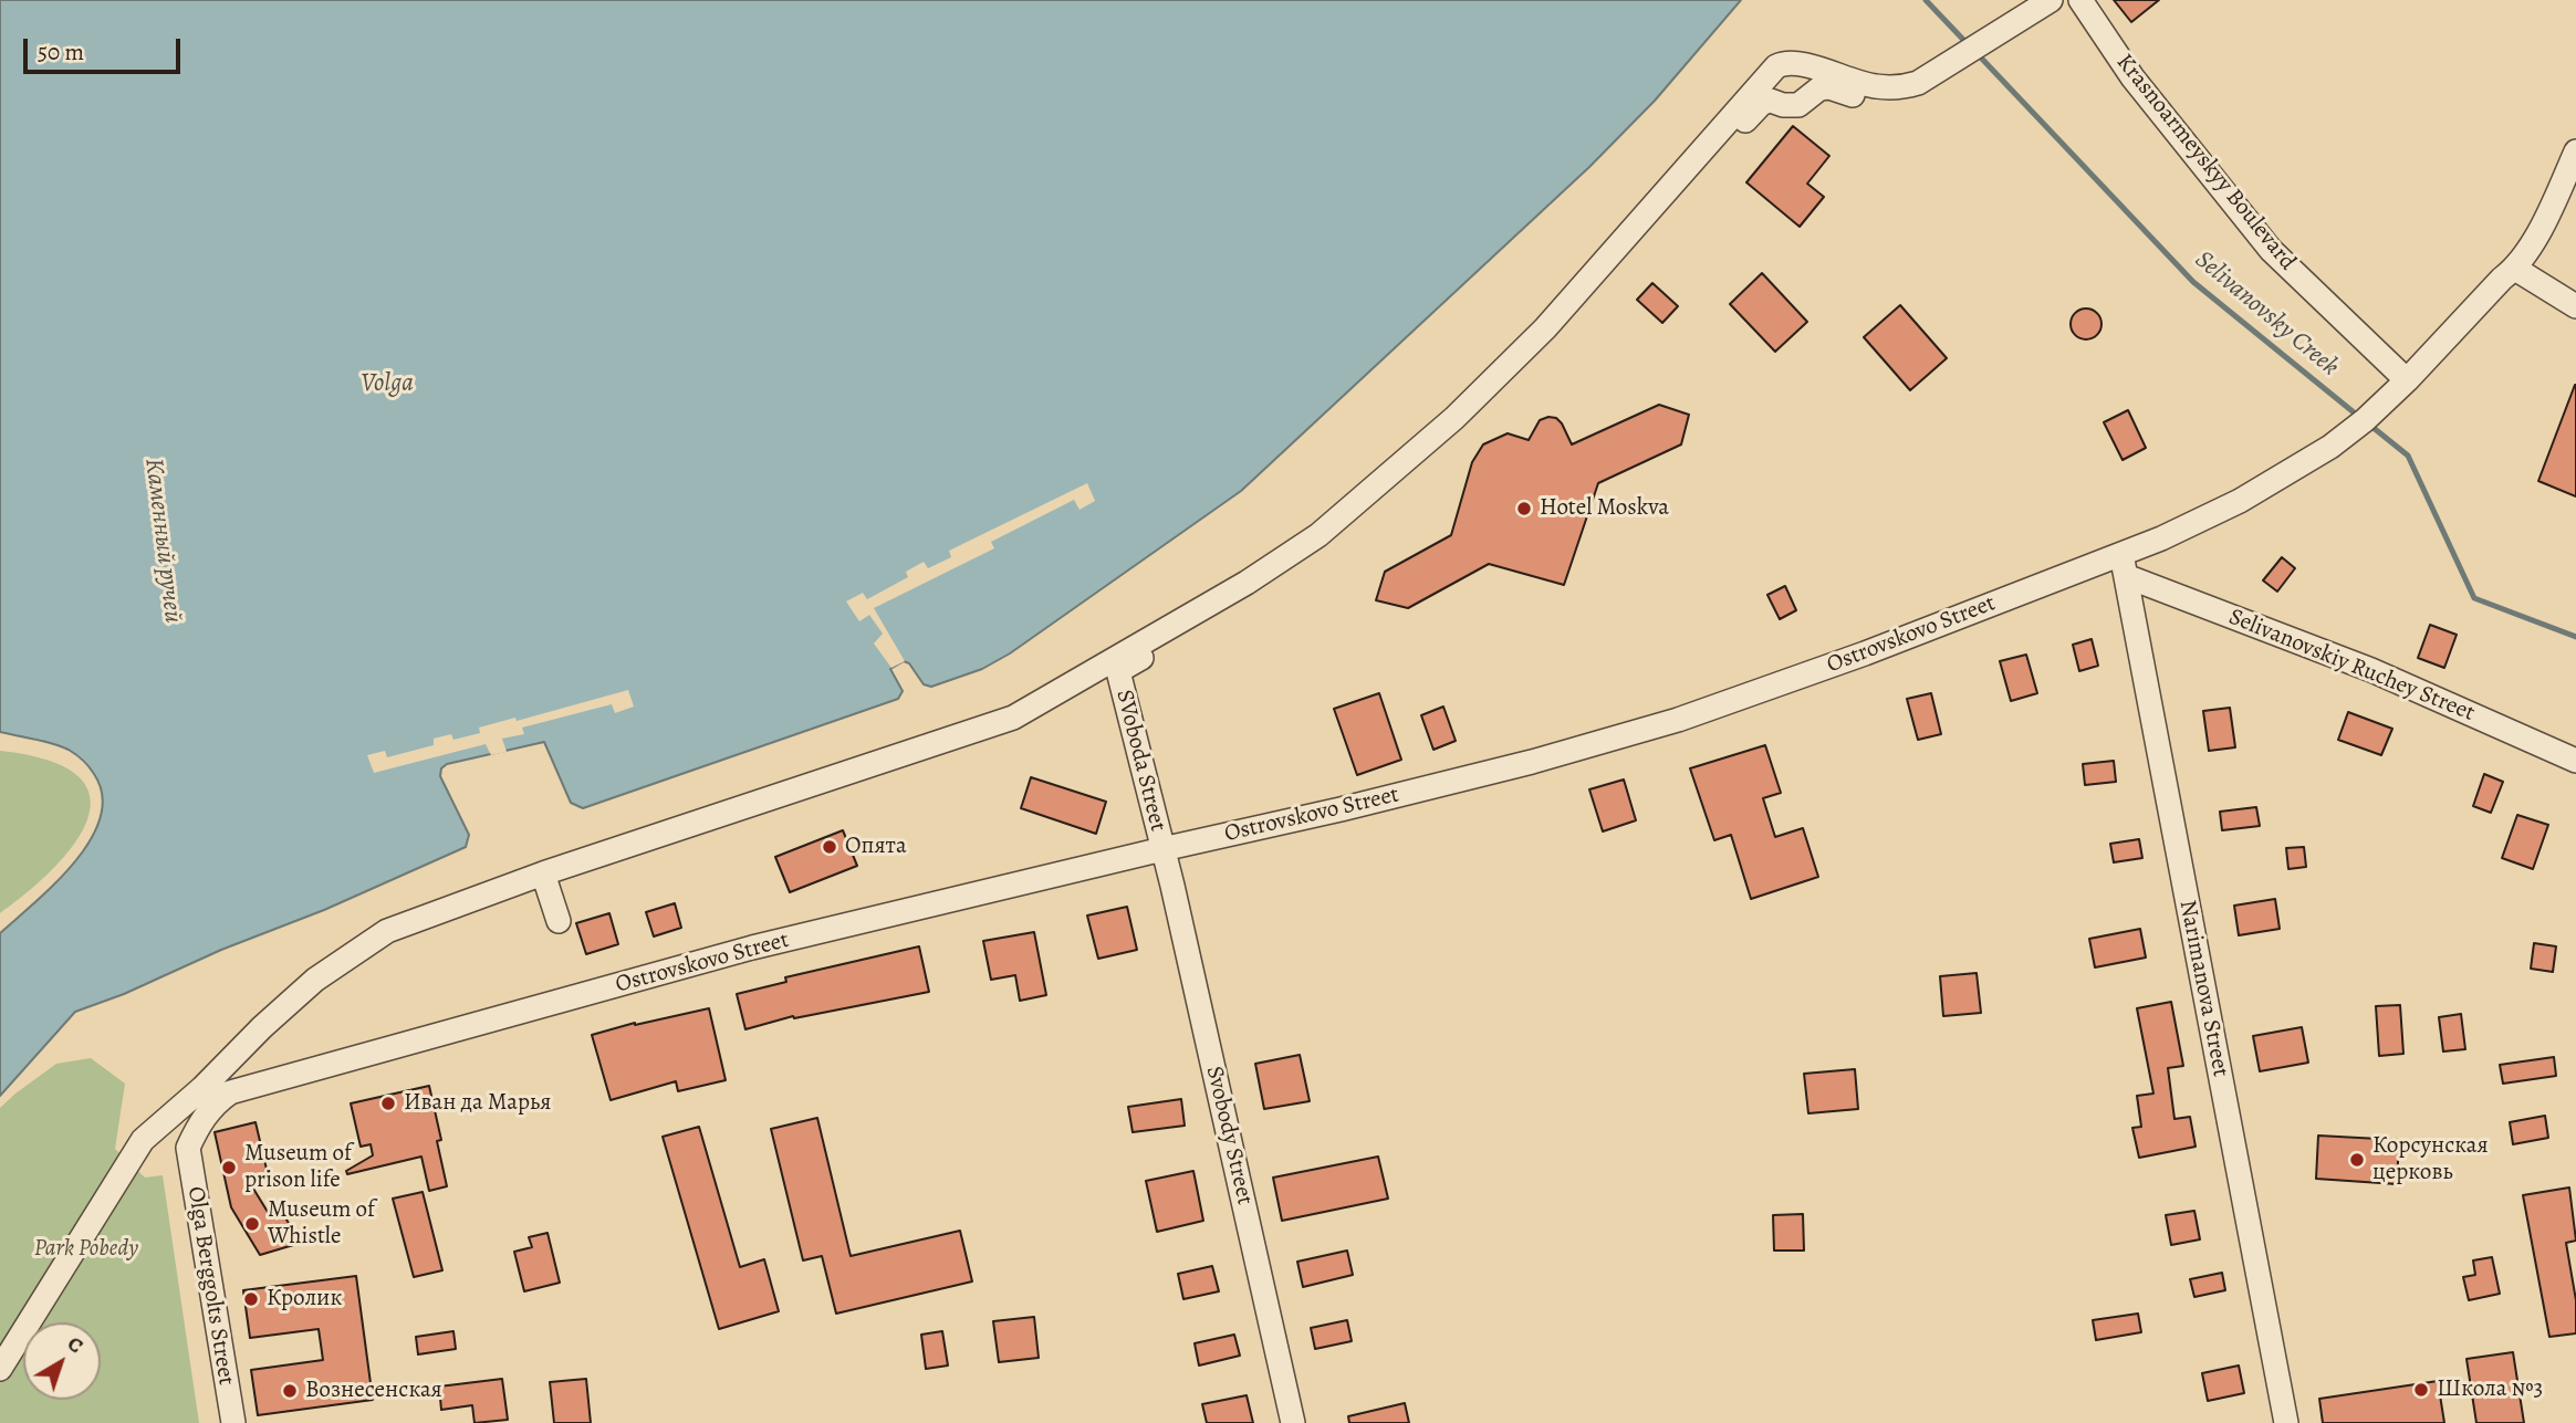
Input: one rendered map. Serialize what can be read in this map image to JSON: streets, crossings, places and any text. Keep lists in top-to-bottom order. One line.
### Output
{"streets":{"street":["Krasnoarmeyskyy Boulevard","Ostrovskovo Street","Selivanovskiy Ruchey Street","SVoboda Street","Narimanova Street","Svobody Street","Olga Berggolts Street"]},"crossings":[["Krasnoarmeyskyy Boulevard","Ostrovskovo Street"],["Ostrovskovo Street","Selivanovskiy Ruchey Street"],["Ostrovskovo Street","SVoboda Street"],["Ostrovskovo Street","Narimanova Street"],["Ostrovskovo Street","Svobody Street"],["Ostrovskovo Street","Olga Berggolts Street"],["Selivanovskiy Ruchey Street","Narimanova Street"],["SVoboda Street","Svobody Street"]],"water":["Selivanovsky Creek","Volga","Каменный ручей"],"parks":["Park Pobedy"],"places":["Hotel Moskva","Опята","Иван да Марья","Корсунская церковь","Museum of prison life","Museum of Whistle","Кролик","Школа №3","Вознесенская"],"scale_bar":"50 m","north":"top right"}
